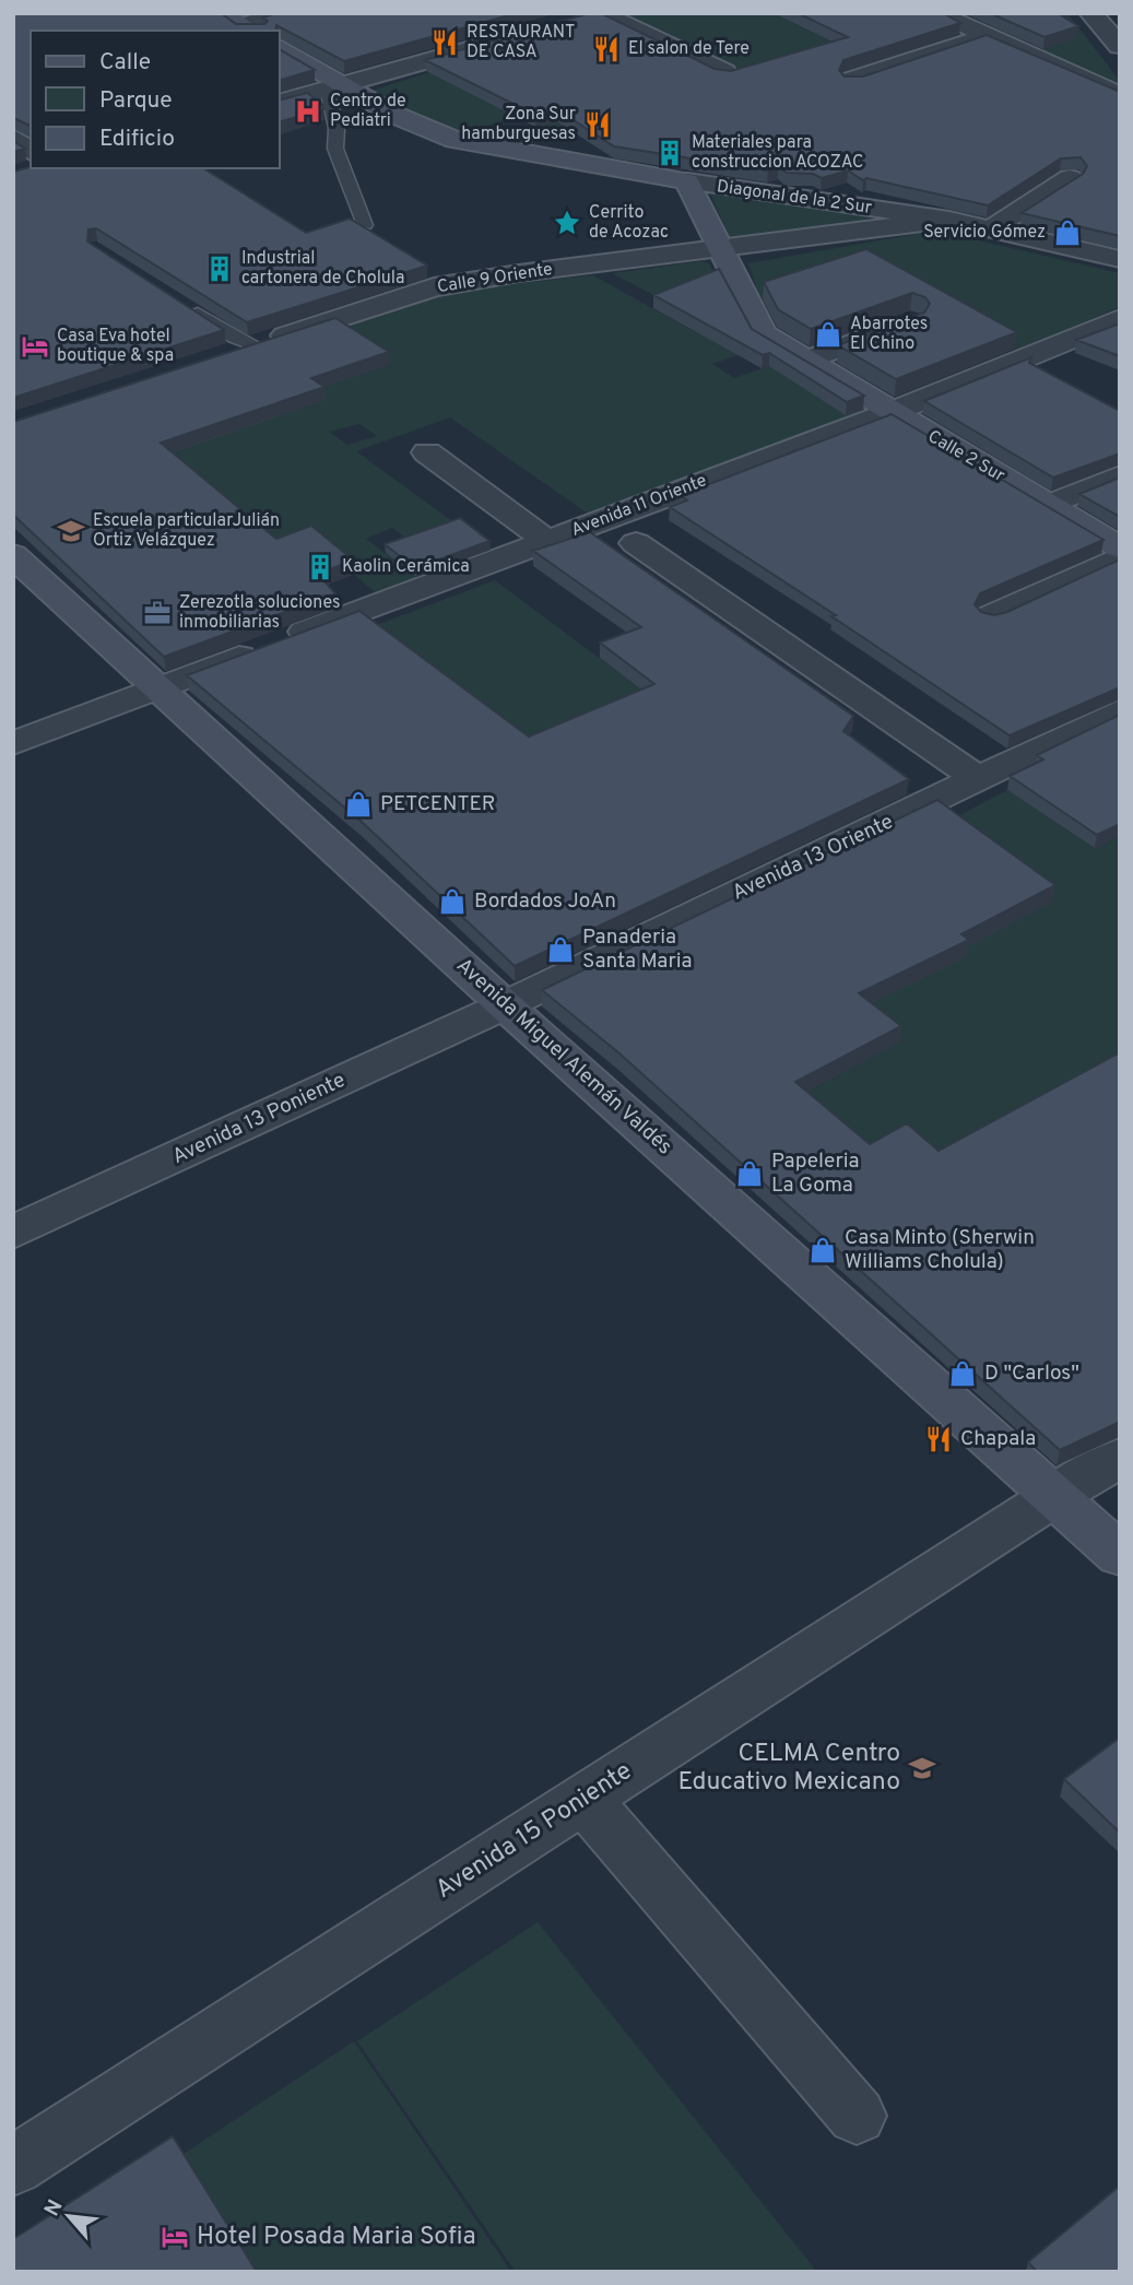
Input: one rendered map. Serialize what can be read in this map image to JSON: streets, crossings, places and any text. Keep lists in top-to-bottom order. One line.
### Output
{"streets":{"main road":["Diagonal de la 2 Sur","Calle 2 Sur","Avenida Miguel Alemán Valdés"],"street":["Calle 9 Oriente","Avenida 11 Oriente","Avenida 13 Oriente","Avenida 13 Poniente","Avenida 15 Poniente"]},"crossings":[["Diagonal de la 2 Sur","Calle 9 Oriente"],["Diagonal de la 2 Sur","Calle 2 Sur"],["Calle 9 Oriente","Calle 2 Sur"],["Calle 2 Sur","Avenida 11 Oriente"],["Avenida 11 Oriente","Avenida Miguel Alemán Valdés"],["Avenida 13 Oriente","Avenida Miguel Alemán Valdés"],["Avenida 13 Oriente","Avenida 13 Poniente"],["Avenida Miguel Alemán Valdés","Avenida 13 Poniente"],["Avenida Miguel Alemán Valdés","Avenida 15 Poniente"]],"places":{"restaurant":["RESTAURANT DE CASA","El salon de Tere","Zona Sur hamburguesas","Chapala"],"hospital":["Centro de Pediatri"],"building":["Materiales para construccion ACOZAC","Industrial cartonera de Cholula","Kaolin Cerámica"],"place":["Cerrito de Acozac"],"shop":["Servicio Gómez","Abarrotes El Chino","PETCENTER","Bordados JoAn","Panaderia Santa Maria","Papeleria La Goma","Casa Minto (Sherwin Williams Cholula)","D \"Carlos\""],"hotel":["Casa Eva hotel boutique & spa","Hotel Posada Maria Sofia"],"school or university":["Escuela particularJulián Ortiz Velázquez","CELMA Centro Educativo Mexicano"],"office":["Zerezotla soluciones inmobiliarias"]},"legend":["Calle","Parque","Edificio"],"north":"top left"}
